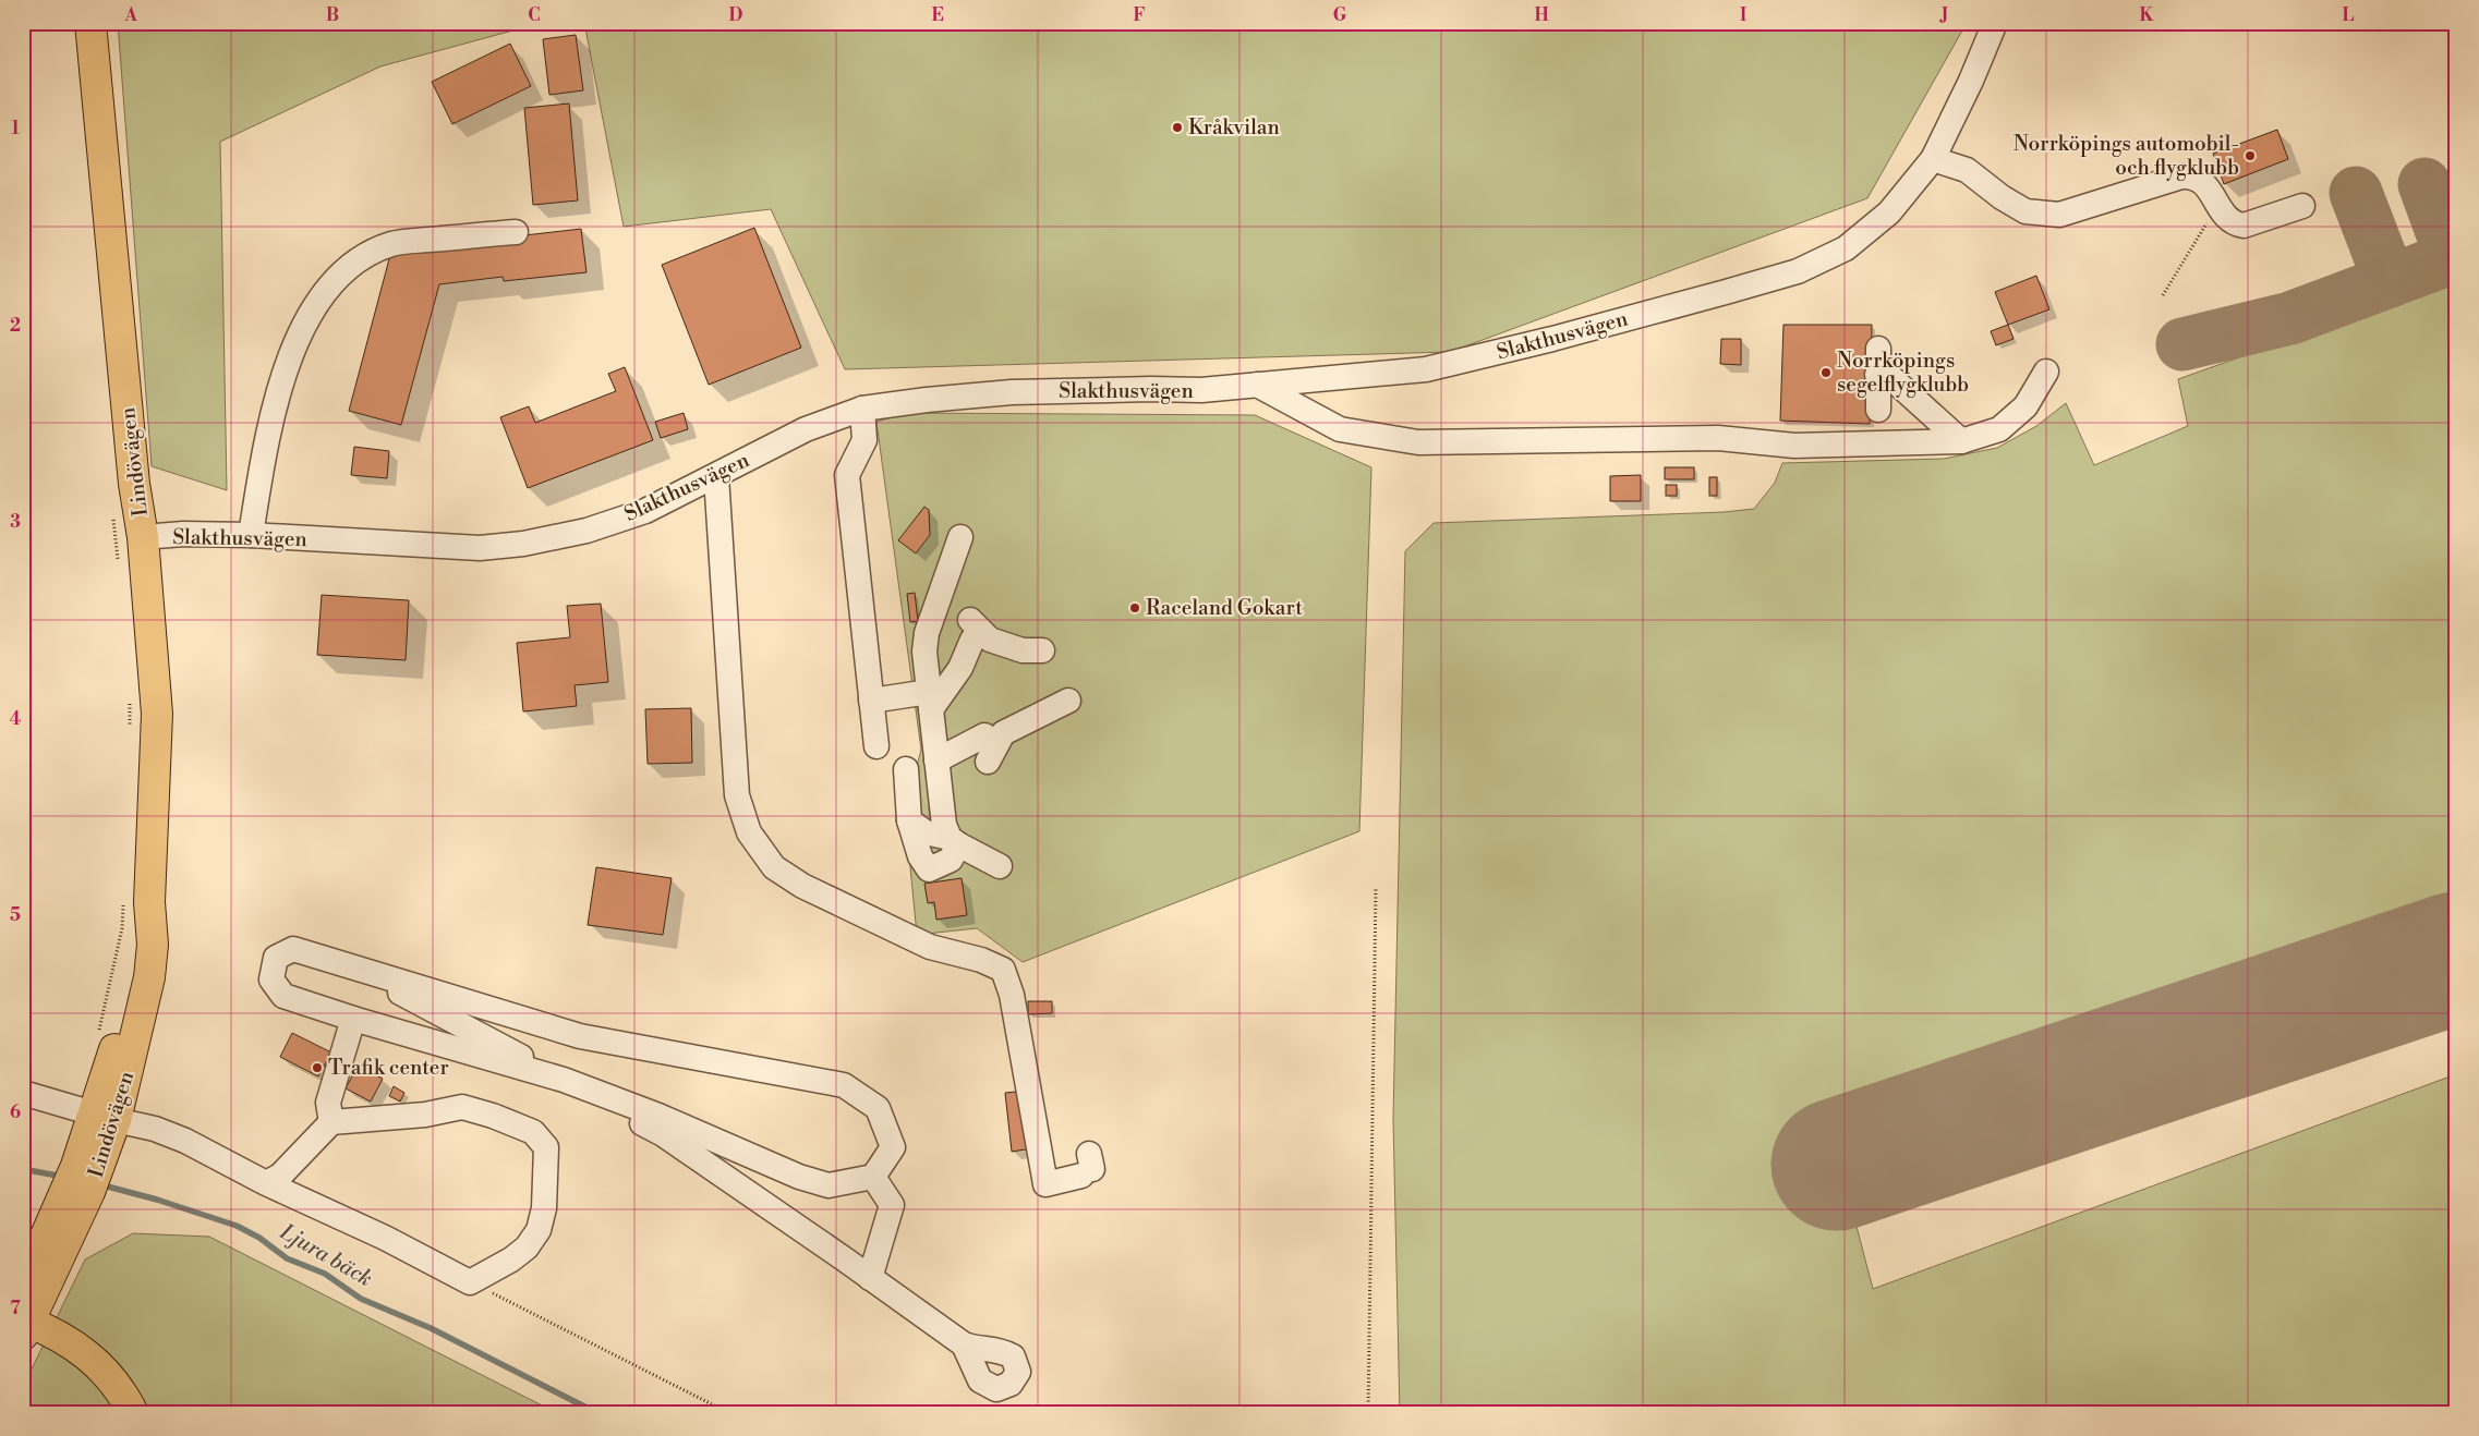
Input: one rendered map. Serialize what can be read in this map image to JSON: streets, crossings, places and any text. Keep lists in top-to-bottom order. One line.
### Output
{"streets":{"main road":["Lindövägen"],"street":["Slakthusvägen"]},"crossings":[["Slakthusvägen","Lindövägen"]],"water":["Ljura bäck"],"places":["Kråkvilan","Norrköpings automobil- och flygklubb","Norrköpings segelflygklubb","Raceland Gokart","Trafik center"],"grid":{"columns":["A","B","C","D","E","F","G","H","I","J","K","L"],"rows":["1","2","3","4","5","6","7"]}}
